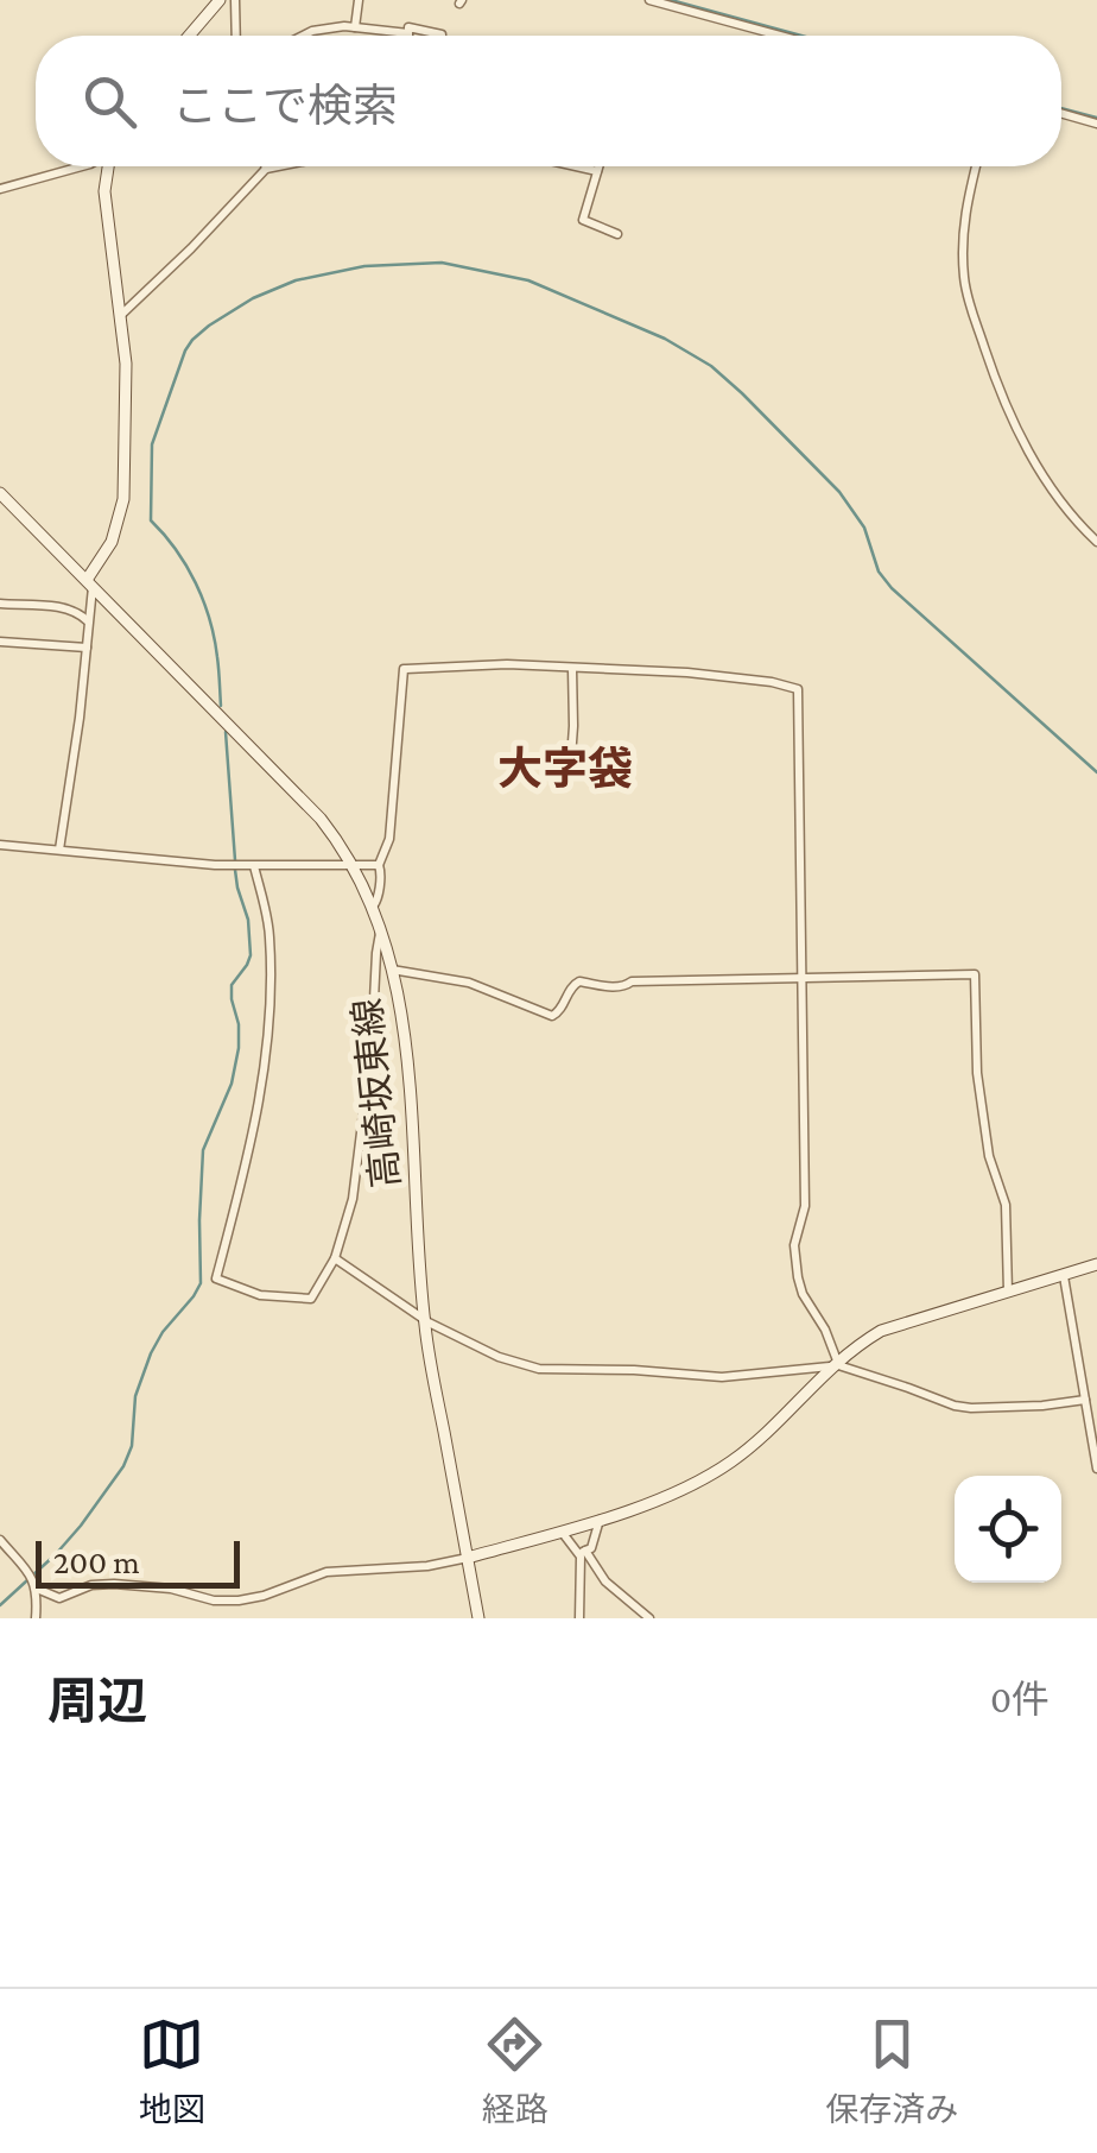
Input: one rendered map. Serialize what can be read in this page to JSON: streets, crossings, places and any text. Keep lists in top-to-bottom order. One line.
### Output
{"streets":{"main road":["高崎坂東線"]},"districts":["大字袋"],"scale_bar":"200 m","page":{"search":"ここで検索","scale":"200 m","heading":["周辺","0件"],"nav":["地図","経路","保存済み"]}}
